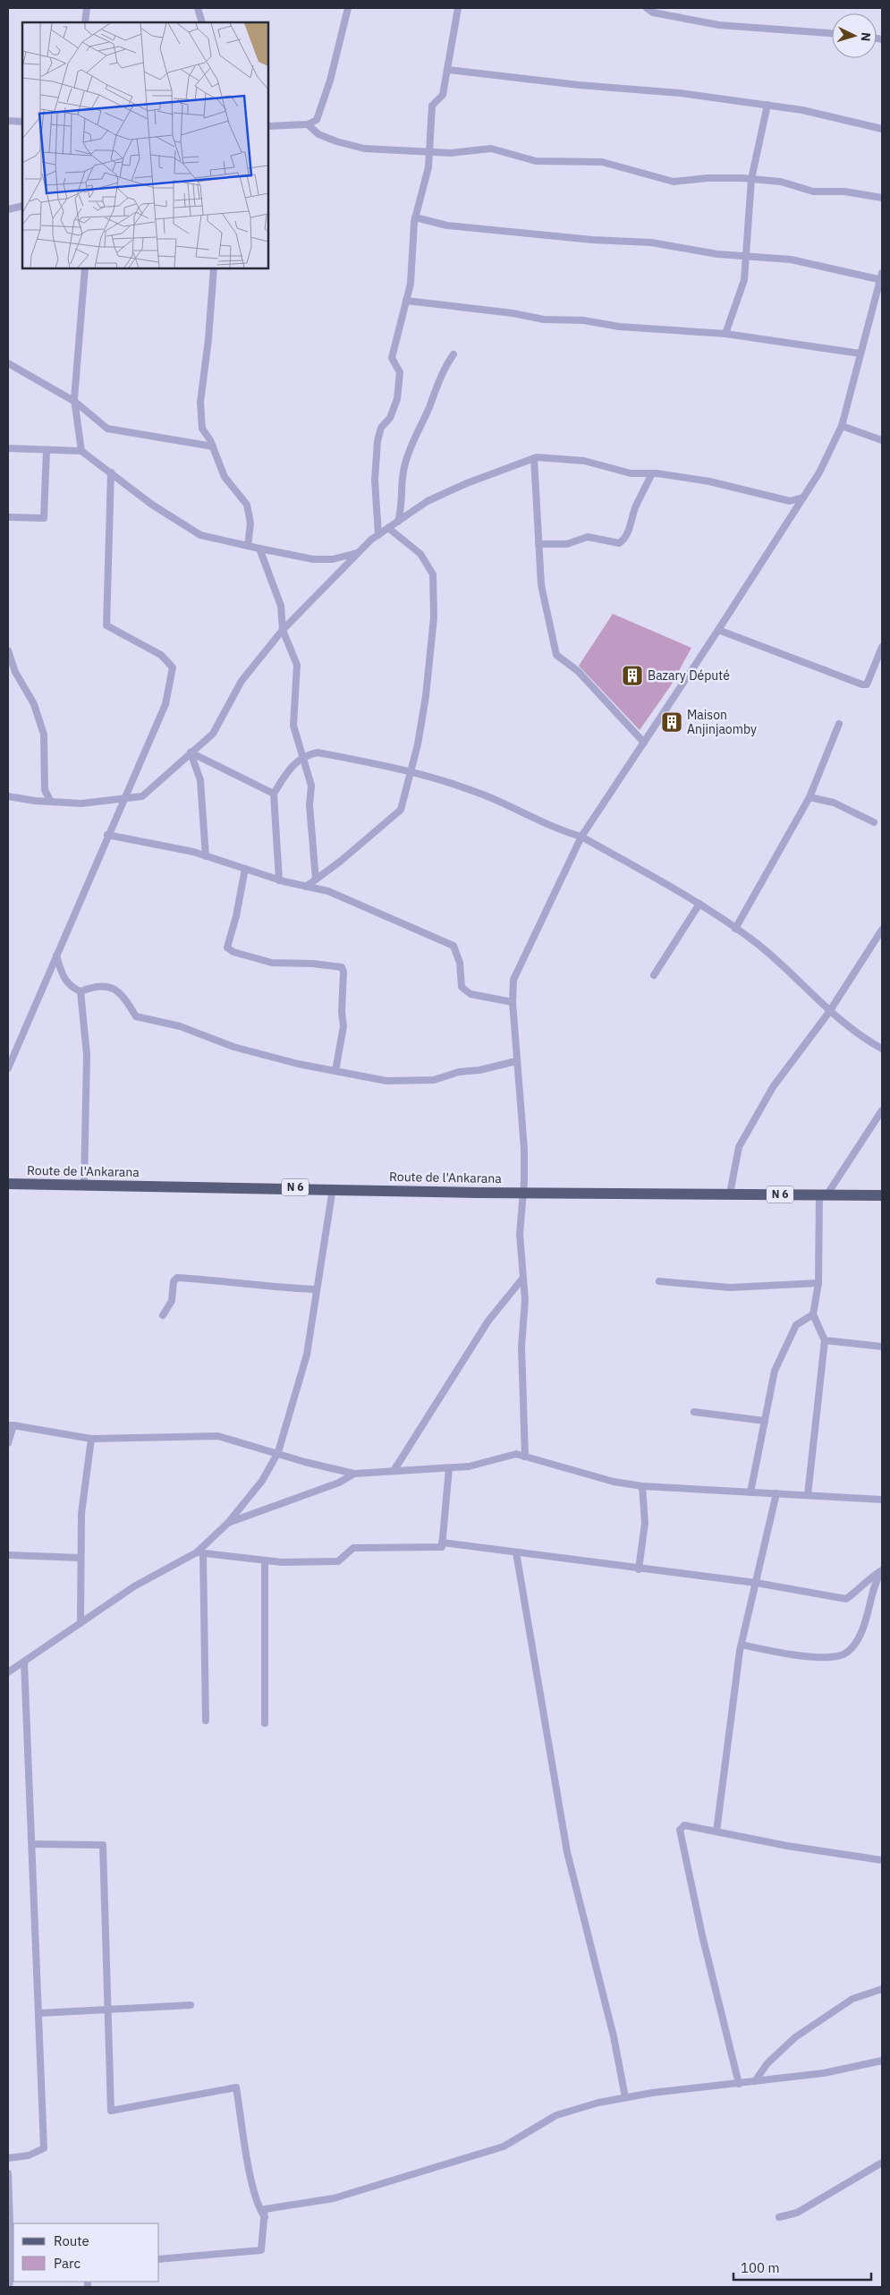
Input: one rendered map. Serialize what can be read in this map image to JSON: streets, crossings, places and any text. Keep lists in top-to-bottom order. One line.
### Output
{"streets":{"main road":["Route de l'Ankarana","N 6"]},"places":{"building":["Bazary Député","Maison Anjinjaomby"]},"legend":["Route","Parc"],"scale_bar":"100 m","north":"right"}
